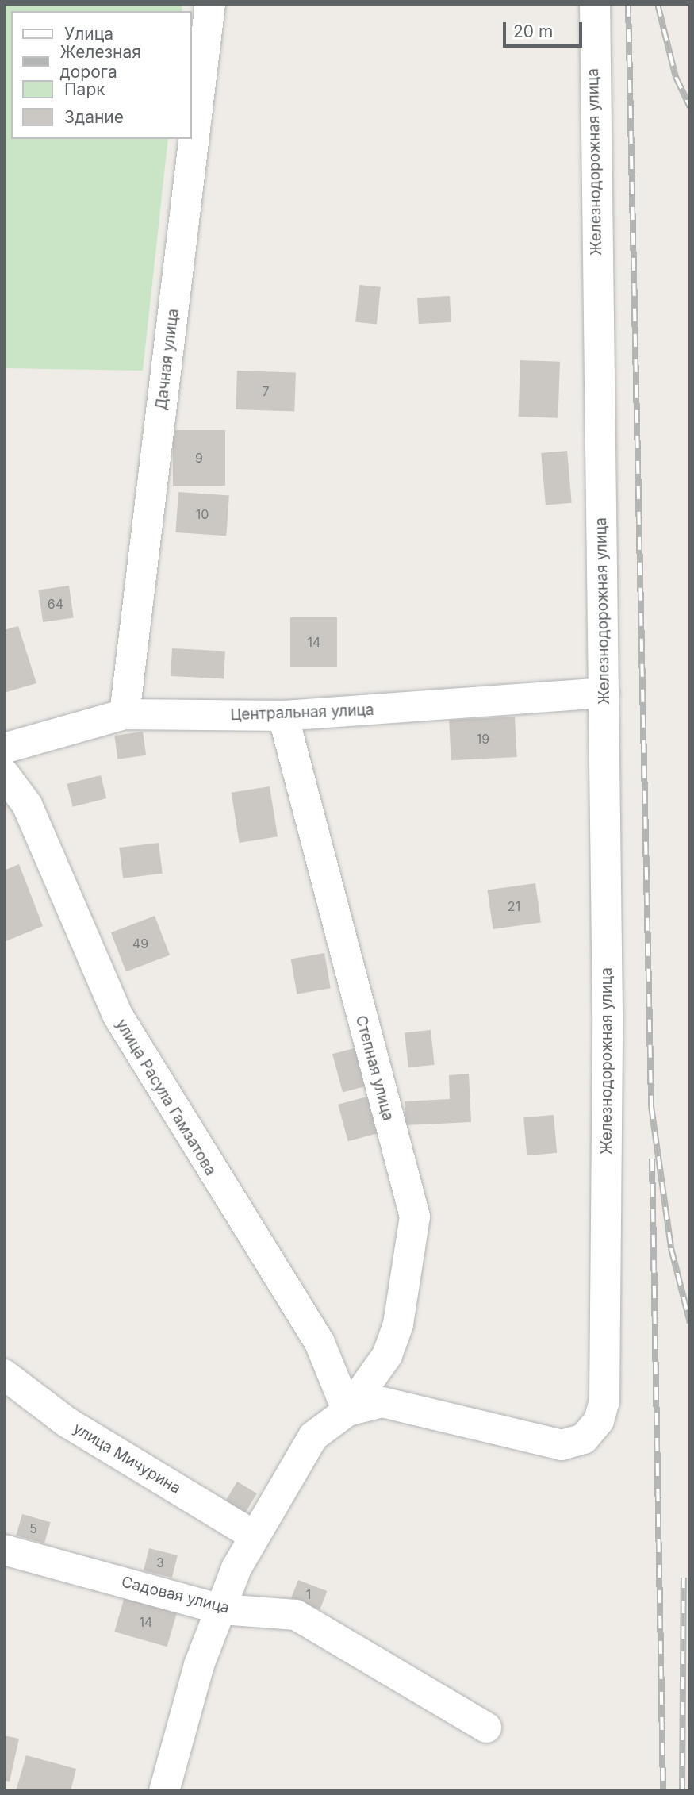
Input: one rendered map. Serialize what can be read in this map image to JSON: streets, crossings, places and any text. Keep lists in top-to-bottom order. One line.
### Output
{"streets":{"street":["Железнодорожная улица","Дачная улица","Центральная улица","Степная улица","улица Расула Гамзатова","улица Мичурина","Садовая улица"]},"crossings":[["Железнодорожная улица","Центральная улица"],["Железнодорожная улица","Степная улица"],["Железнодорожная улица","улица Расула Гамзатова"],["Железнодорожная улица","улица Мичурина"],["Железнодорожная улица","Садовая улица"],["Дачная улица","Центральная улица"],["Центральная улица","Степная улица"],["Степная улица","улица Расула Гамзатова"]],"house_numbers":["7","9","10","64","14","19","21","49","5","3","1","14"],"legend":["Улица","Железная дорога","Парк","Здание"],"scale_bar":"20 m"}
